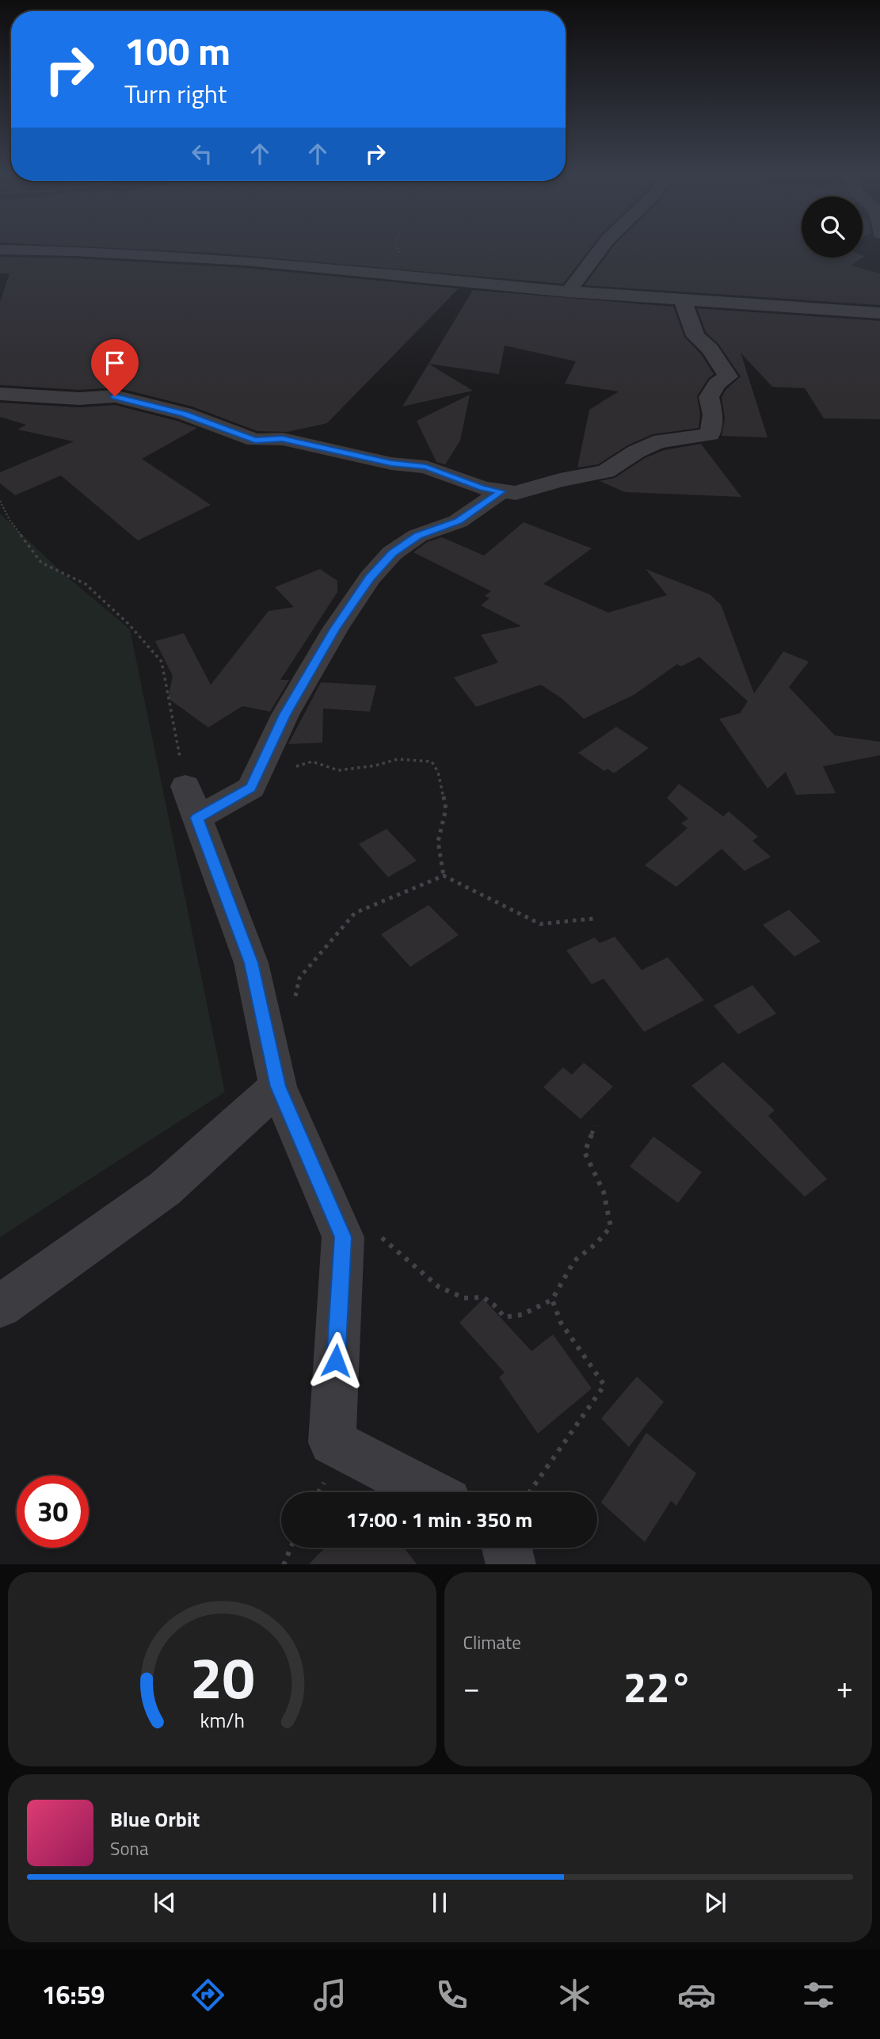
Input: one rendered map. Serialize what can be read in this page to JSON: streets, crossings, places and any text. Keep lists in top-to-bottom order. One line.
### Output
{"page":{"turn":["100 m","Turn right"],"limit":"30","trip":"17:00 · 1 min · 350 m","tile":"Climate","heat":["−","22°","+"],"song":["Blue Orbit","Sona"],"tabs":"16:59","gauge":["20","km/h"]}}
